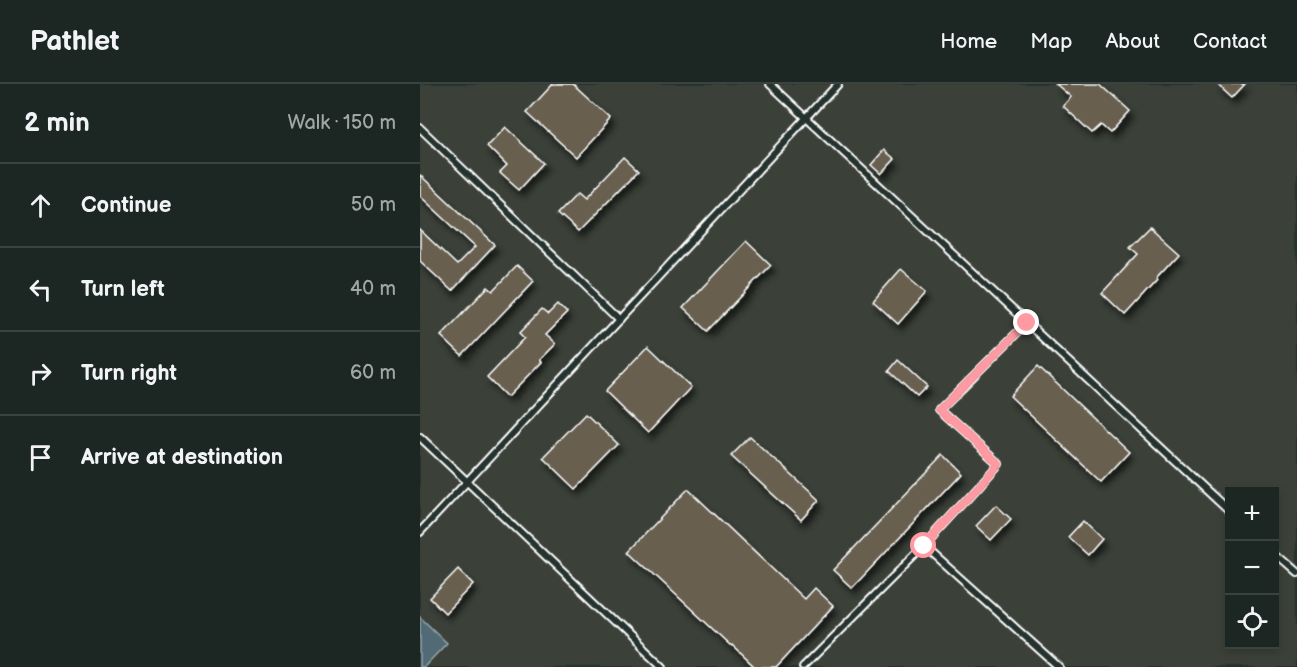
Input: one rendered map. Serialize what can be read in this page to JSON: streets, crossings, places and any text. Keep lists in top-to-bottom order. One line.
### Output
{"page":{"header":"Pathlet","nav":["Home","Map","About","Contact"],"heading":["2 min","Walk · 150 m"],"list":[["Continue","50 m"],["Turn left","40 m"],["Turn right","60 m"],"Arrive at destination"],"map_buttons":["+","−"]}}
